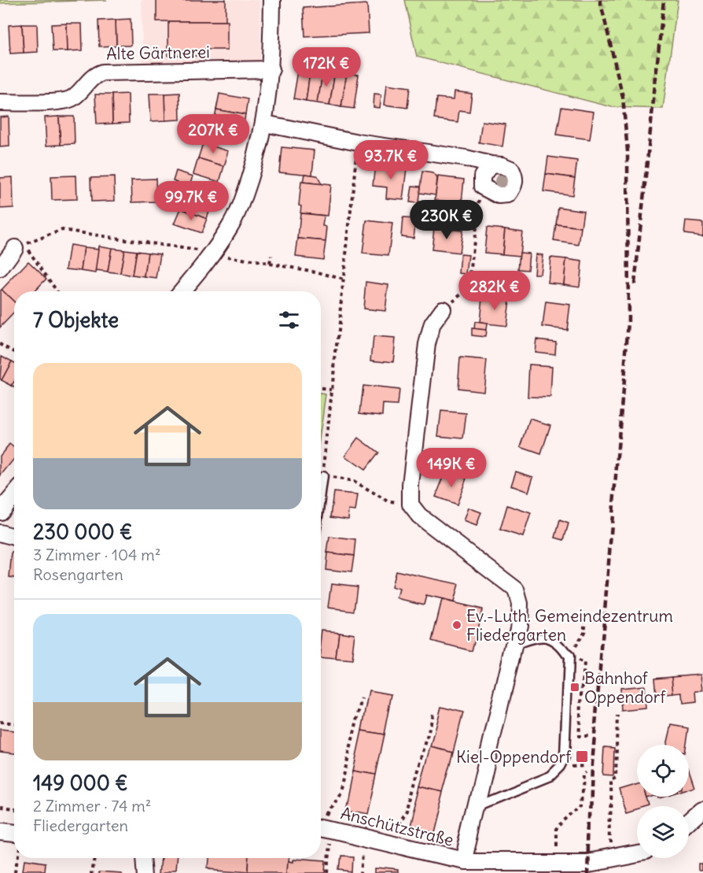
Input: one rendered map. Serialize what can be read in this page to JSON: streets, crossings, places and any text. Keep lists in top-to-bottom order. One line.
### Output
{"streets":{"street":["Alte Gärtnerei","Anschützstraße"]},"places":{"other":["Ev.-Luth. Gemeindezentrum Fliedergarten"],"transit":["Bahnhof Oppendorf","Kiel-Oppendorf"]},"page":{"price":["172K €","207K €","93.7K €","99.7K €","230K €","282K €","149K €"],"heading":"7 Objekte","list":[{"name":"230 000 €","note":"3 Zimmer · 104 m² · Rosengarten"},{"name":"149 000 €","note":"2 Zimmer · 74 m² · Fliedergarten"}]}}
